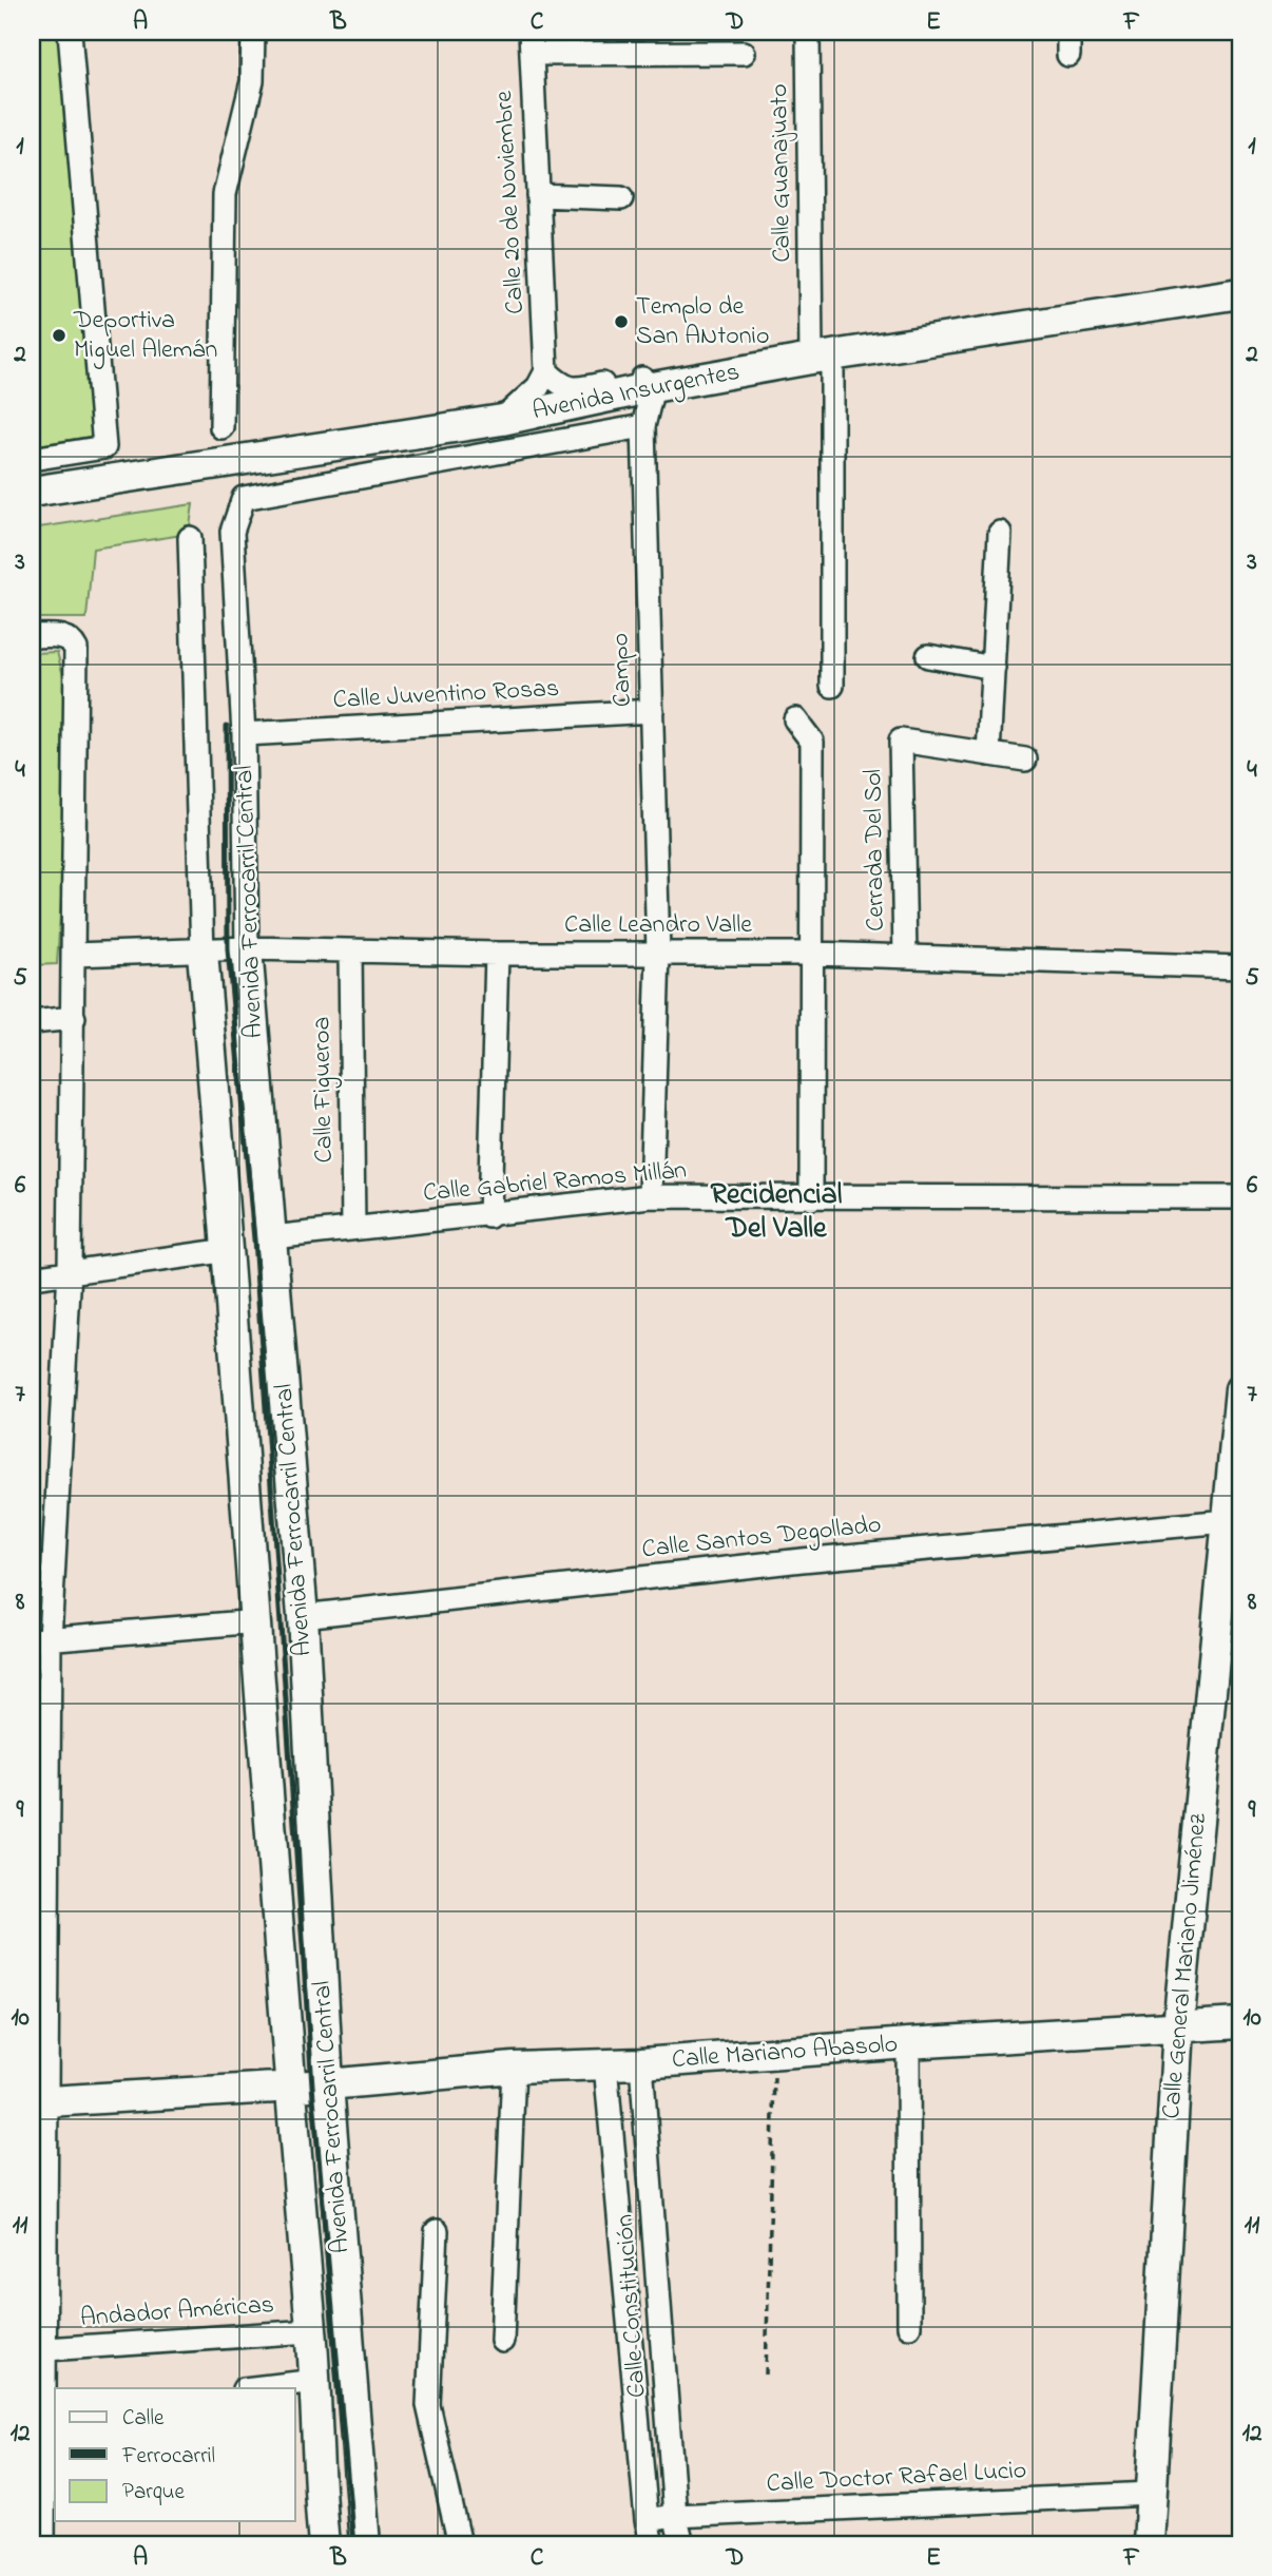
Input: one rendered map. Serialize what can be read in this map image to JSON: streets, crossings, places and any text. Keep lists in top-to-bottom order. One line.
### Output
{"streets":{"main road":["Avenida Insurgentes","Avenida Ferrocarril Central","Calle General Mariano Jiménez","Calle Mariano Abasolo"],"street":["Calle Guanajuato","Calle 20 de Noviembre","Campo","Calle Juventino Rosas","Cerrada Del Sol","Calle Leandro Valle","Calle Figueroa","Calle Gabriel Ramos Millán","Calle Santos Degollado","Calle Constitución","Andador Américas","Calle Doctor Rafael Lucio"]},"crossings":[["Calle Guanajuato","Avenida Insurgentes"],["Avenida Insurgentes","Campo"],["Campo","Calle Juventino Rosas"],["Campo","Avenida Ferrocarril Central"],["Campo","Calle Leandro Valle"],["Campo","Calle Gabriel Ramos Millán"],["Calle Juventino Rosas","Avenida Ferrocarril Central"],["Cerrada Del Sol","Calle Leandro Valle"],["Avenida Ferrocarril Central","Calle Leandro Valle"],["Avenida Ferrocarril Central","Calle Gabriel Ramos Millán"],["Avenida Ferrocarril Central","Calle Santos Degollado"],["Avenida Ferrocarril Central","Calle Mariano Abasolo"],["Avenida Ferrocarril Central","Andador Américas"],["Calle Leandro Valle","Calle Figueroa"],["Calle Figueroa","Calle Gabriel Ramos Millán"],["Calle Santos Degollado","Calle General Mariano Jiménez"],["Calle General Mariano Jiménez","Calle Mariano Abasolo"],["Calle General Mariano Jiménez","Calle Doctor Rafael Lucio"],["Calle Mariano Abasolo","Calle Constitución"],["Calle Constitución","Calle Doctor Rafael Lucio"]],"districts":["Recidencial Del Valle"],"places":["Templo de San ANtonio","Deportiva Miguel Alemán"],"legend":["Calle","Ferrocarril","Parque"],"grid":{"columns":["A","B","C","D","E","F"],"rows":["1","2","3","4","5","6","7","8","9","10","11","12"]}}
